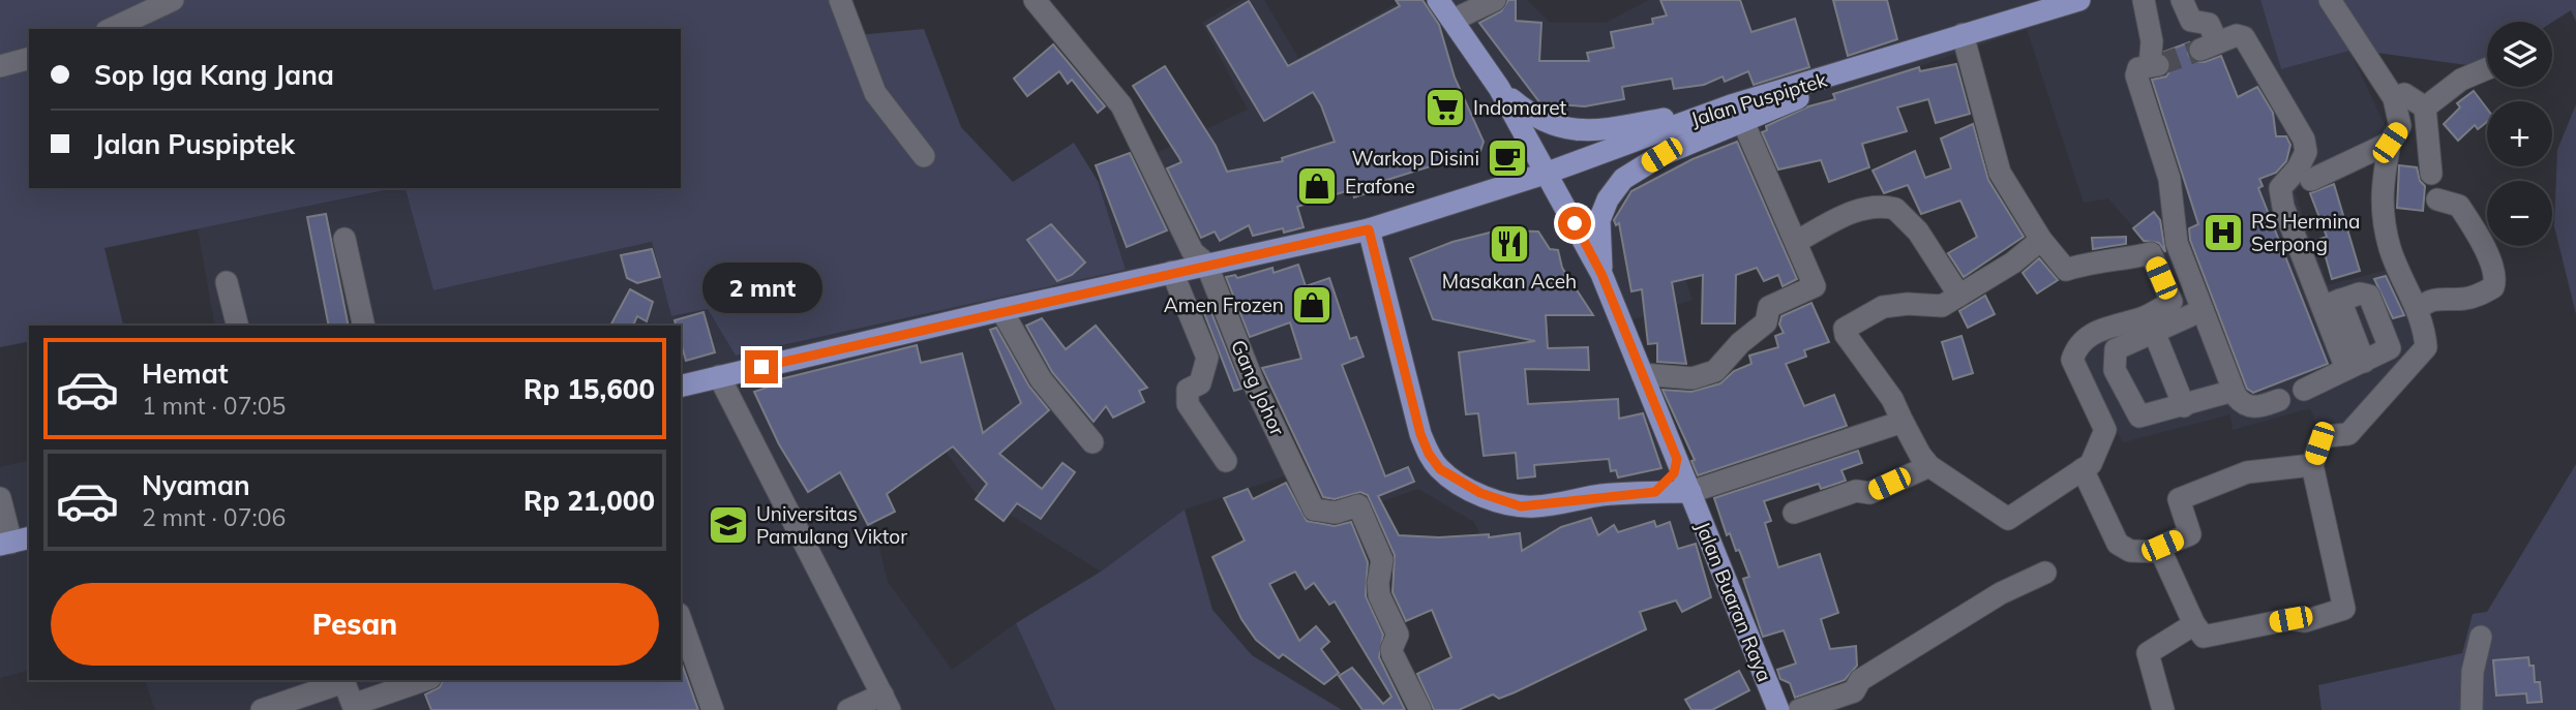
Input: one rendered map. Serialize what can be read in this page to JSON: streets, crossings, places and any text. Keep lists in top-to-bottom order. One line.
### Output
{"streets":{"main road":["Jalan Puspiptek","Jalan Buaran Raya"],"street":["Gang Johor"]},"crossings":[["Jalan Puspiptek","Gang Johor"],["Jalan Puspiptek","Jalan Buaran Raya"]],"places":{"supermarket":["Indomaret"],"cafe":["Warkop Disini"],"shop":["Erafone","Amen Frozen"],"hospital":["RS Hermina Serpong"],"restaurant":["Masakan Aceh"],"school or university":["Universitas Pamulang Viktor"]},"page":{"map_buttons":["+","−"],"banner":["Sop Iga Kang Jana","Jalan Puspiptek"],"bubble":"2 mnt","list":[{"name":"Hemat","note":"1 mnt · 07:05","value":"Rp 15,600"},{"name":"Nyaman","note":"2 mnt · 07:06","value":"Rp 21,000"}],"buttons":"Pesan"}}
